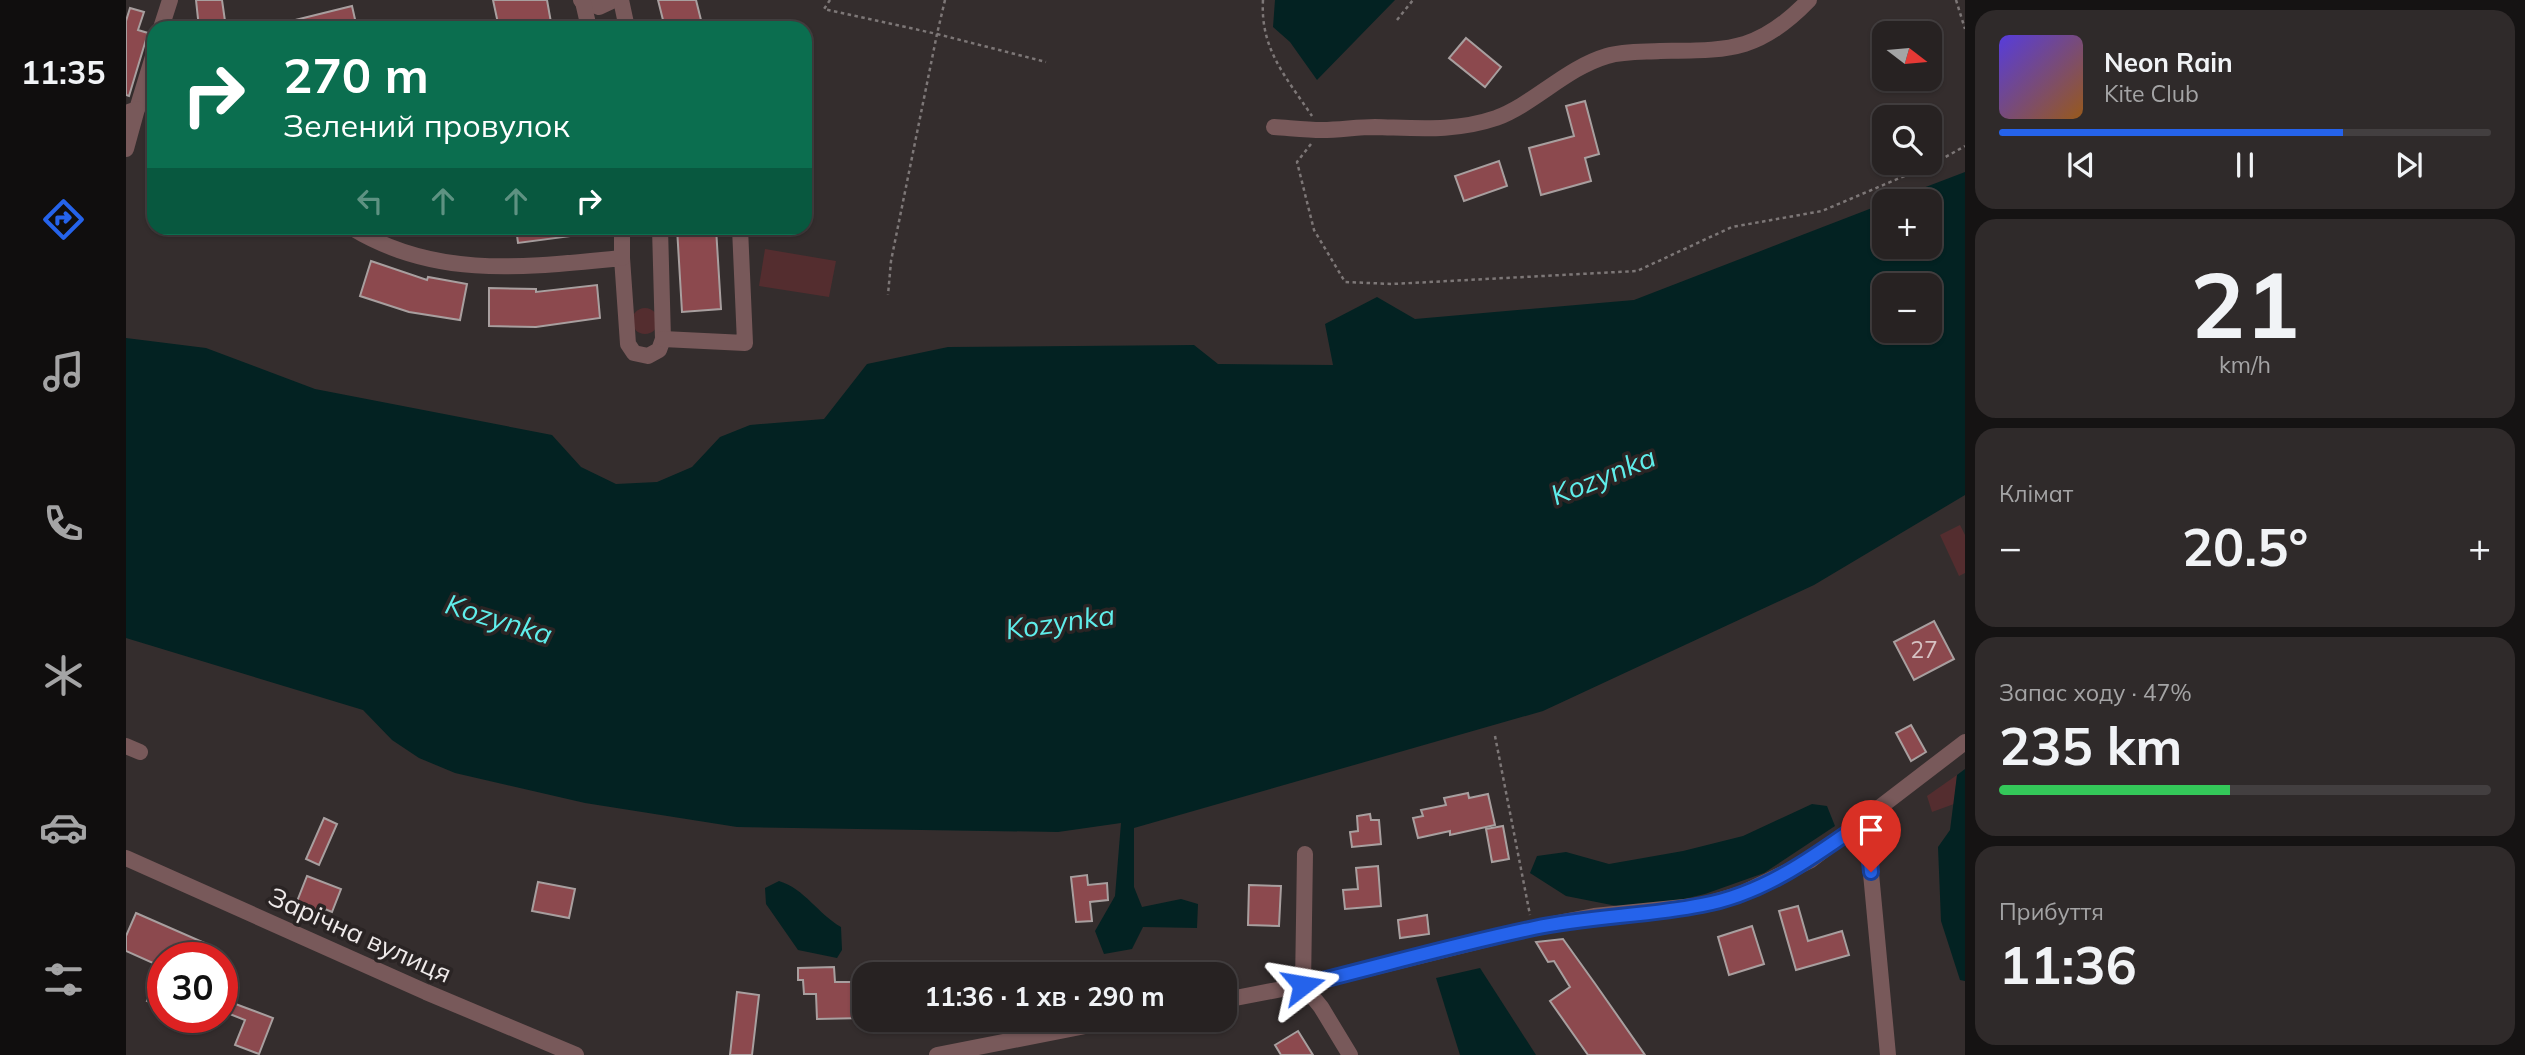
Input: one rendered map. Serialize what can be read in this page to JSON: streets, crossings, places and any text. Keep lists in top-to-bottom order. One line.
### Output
{"streets":{"street":["Зарічна вулиця"]},"water":["Kozynka"],"house_numbers":["27"],"north":"right","page":{"tabs":"11:35","map_buttons":["+","−"],"turn":["270 m","Зелений провулок"],"song":["Neon Rain","Kite Club"],"tile":[["21","km/h"],"Клімат",["Запас ходу · 47%","235 km"],["Прибуття","11:36"]],"heat":["−","20.5°","+"],"limit":"30","trip":"11:36 · 1 хв · 290 m"}}
